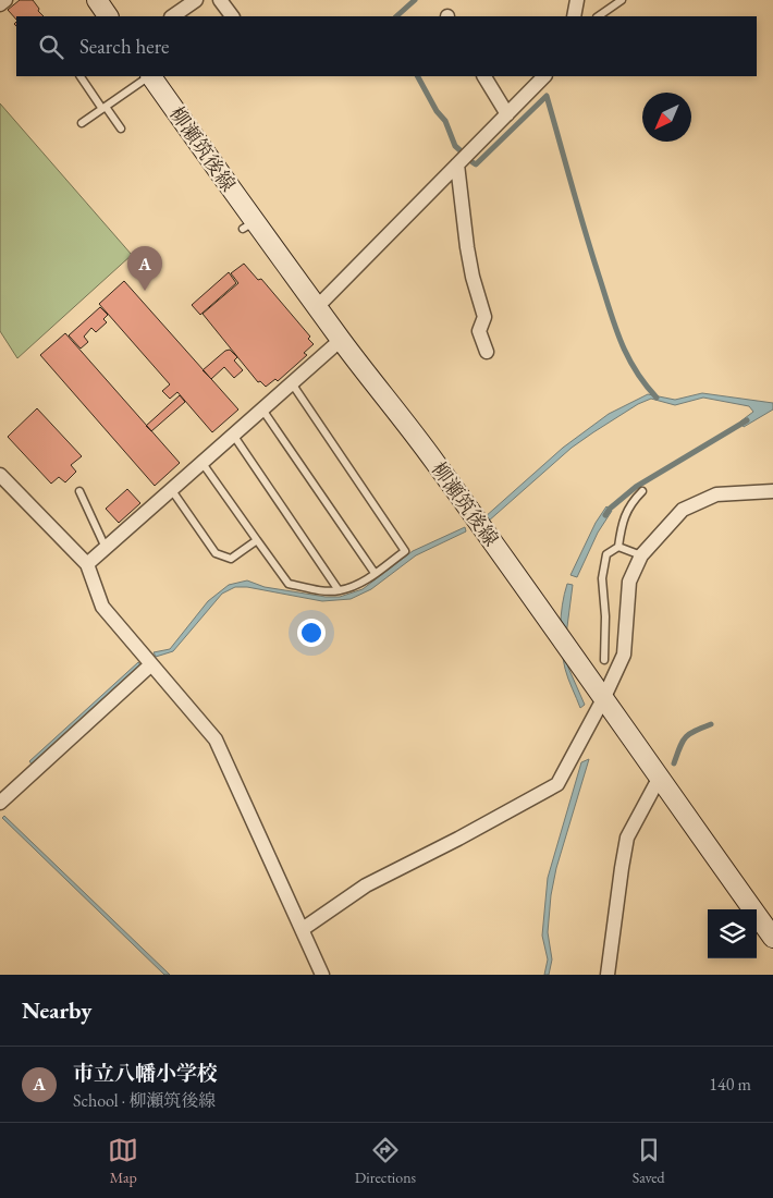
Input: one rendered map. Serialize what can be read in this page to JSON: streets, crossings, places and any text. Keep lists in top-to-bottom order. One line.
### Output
{"streets":{"main road":["柳瀬筑後線"]},"north":"bottom left","page":{"search":"Search here","pins":"A","heading":"Nearby","list":[{"mark":"A","name":"市立八幡小学校","note":"School · 柳瀬筑後線","value":"140 m"}],"nav":["Map","Directions","Saved"]}}
